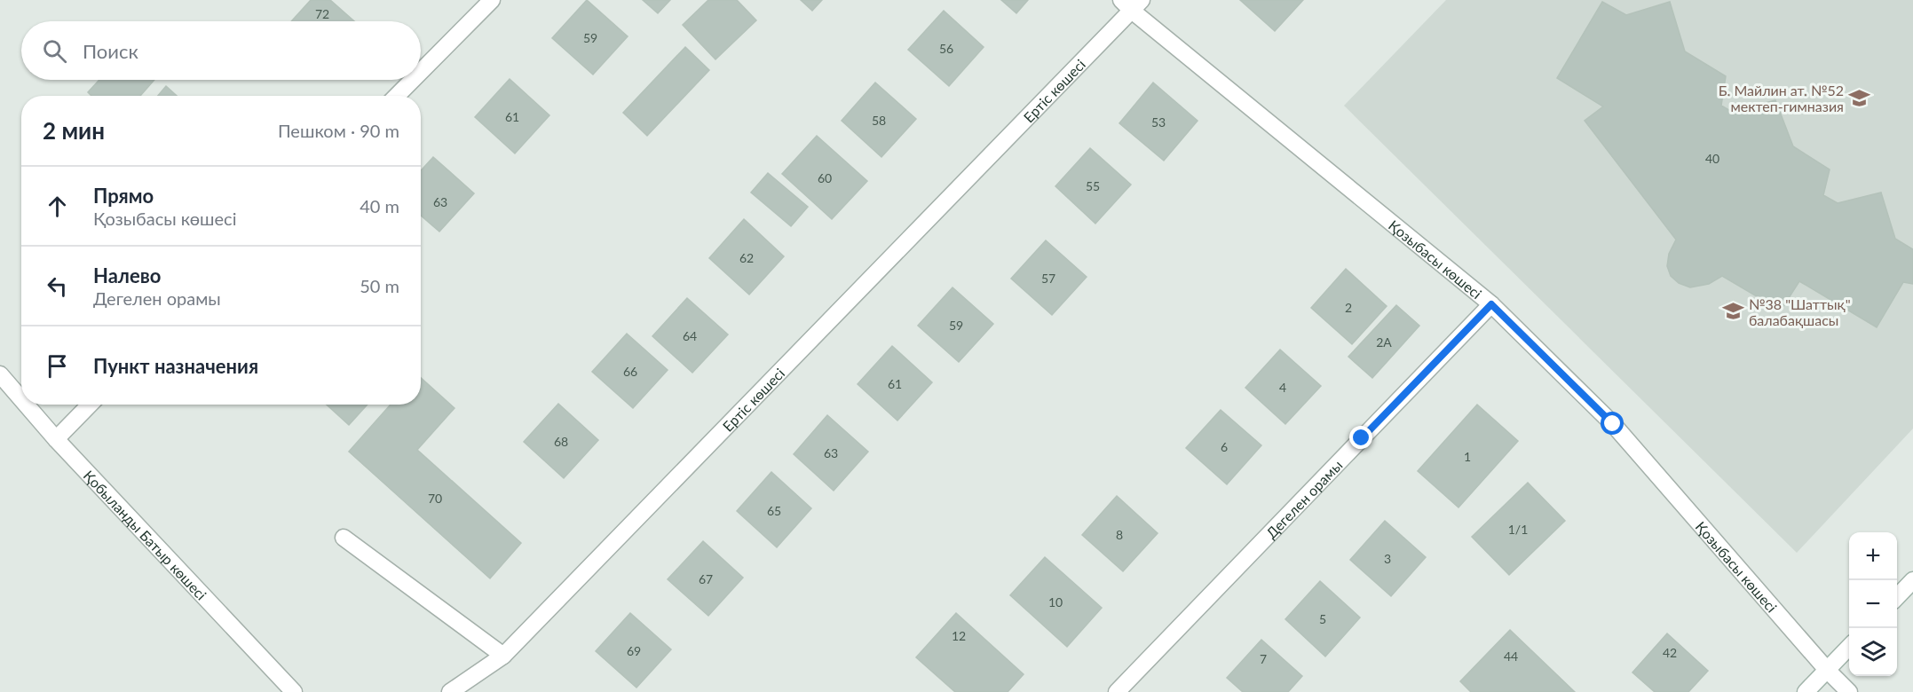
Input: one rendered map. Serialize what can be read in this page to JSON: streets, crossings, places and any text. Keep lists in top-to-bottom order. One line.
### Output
{"streets":{"street":["Ертіс көшесі","Қозыбасы көшесі","Дегелен орамы","Қобыланды Батыр көшесі"]},"crossings":[["Ертіс көшесі","Қозыбасы көшесі"],["Қозыбасы көшесі","Дегелен орамы"]],"places":{"school or university":["Б. Майлин ат. №52 мектеп-гимназия","№38 \"Шаттық\" балабақшасы"]},"house_numbers":["72","59","56","61","58","53","40","60","55","63","62","57","2","59","64","2А","66","61","4","68","6","63","1","70","65","1/1","8","3","67","10","5","12","69","42","44","7"],"page":{"search":"Поиск","heading":["2 мин","Пешком · 90 m"],"list":[["Прямо","Қозыбасы көшесі","40 m"],["Налево","Дегелен орамы","50 m"],"Пункт назначения"],"map_buttons":["+","−"]}}
